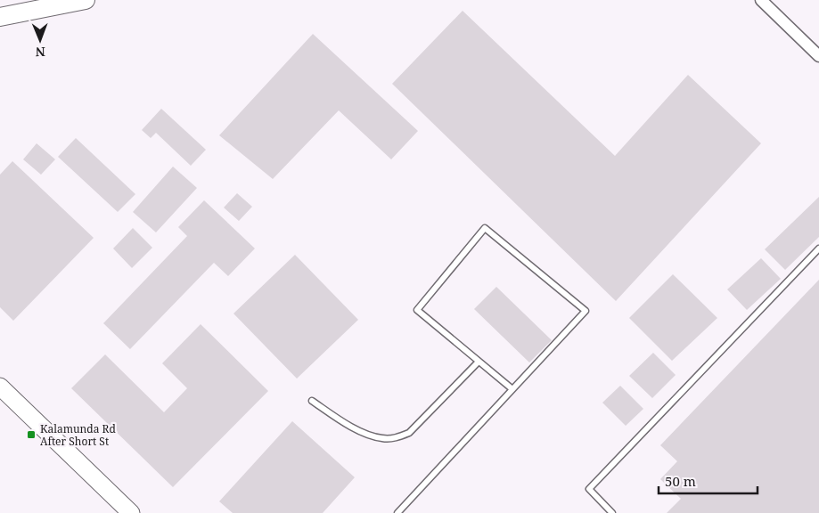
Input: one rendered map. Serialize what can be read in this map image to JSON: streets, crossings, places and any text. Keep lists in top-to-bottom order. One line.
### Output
{"places":{"transit":["Kalamunda Rd After Short St"]},"scale_bar":"50 m","north":"bottom"}
